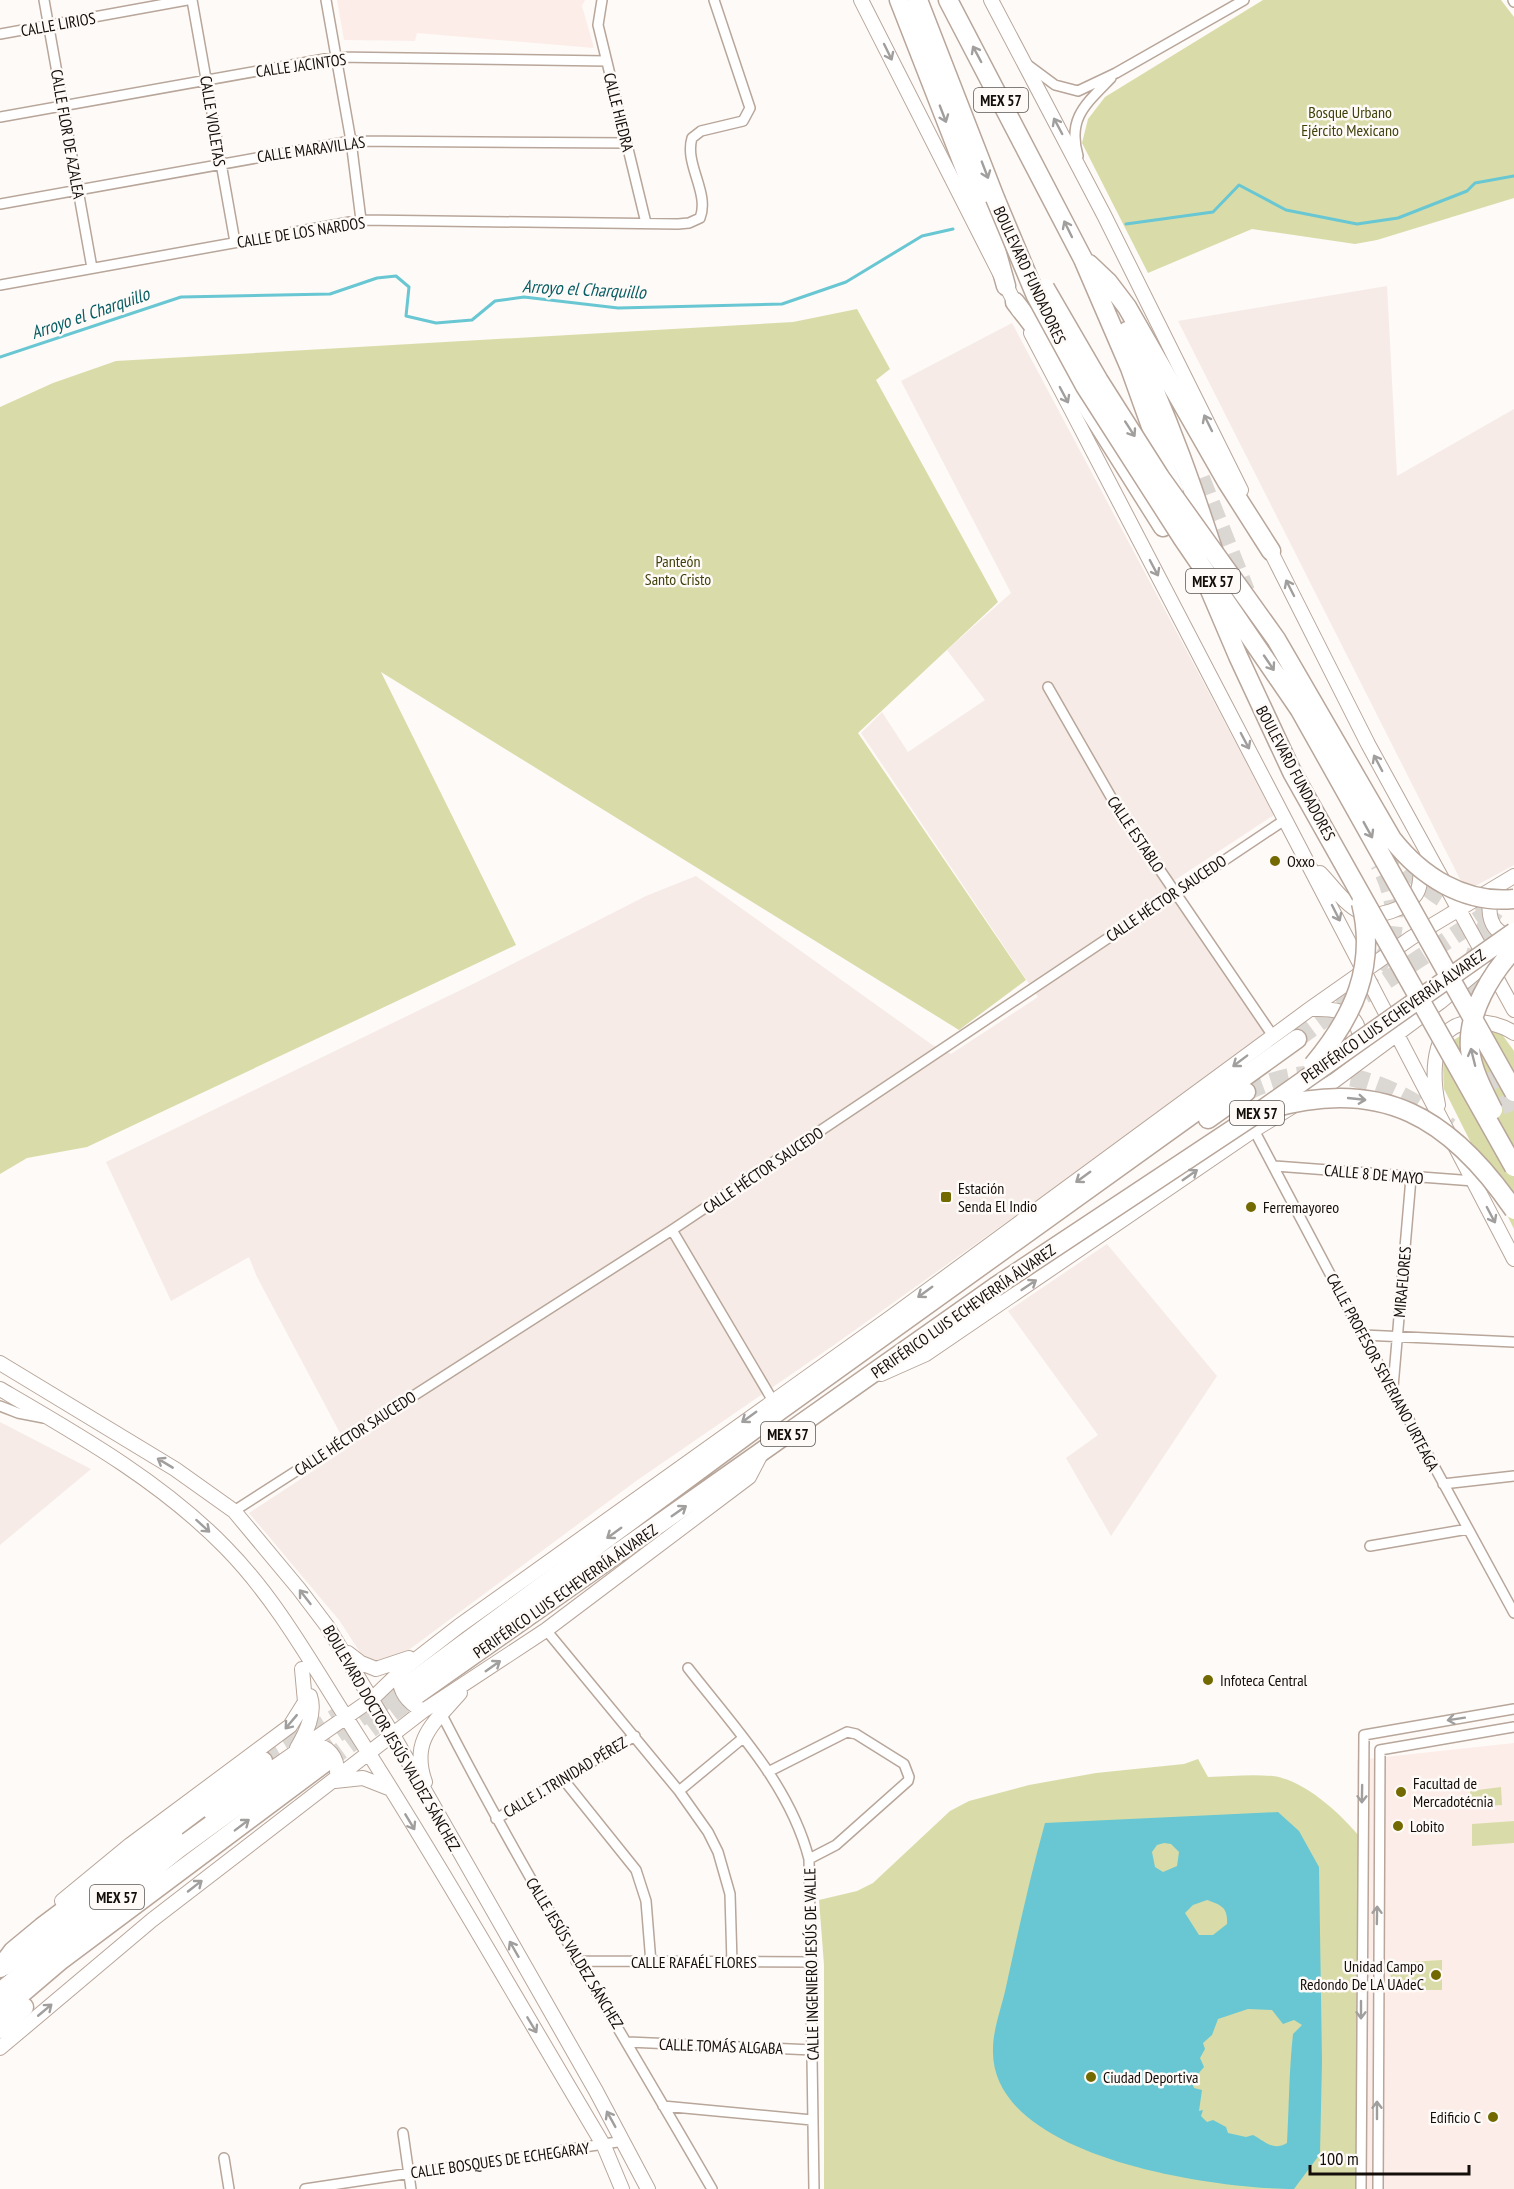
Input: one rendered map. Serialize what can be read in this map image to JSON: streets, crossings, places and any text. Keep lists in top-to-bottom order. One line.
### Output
{"streets":{"highway":["MEX 57","BOULEVARD FUNDADORES","PERIFÉRICO LUIS ECHEVERRÍA ÁLVAREZ"],"main road":["BOULEVARD DOCTOR JESÚS VALDEZ SÁNCHEZ"],"street":["CALLE LIRIOS","CALLE JACINTOS","CALLE HIEDRA","CALLE VIOLETAS","CALLE FLOR DE AZALEA","CALLE MARAVILLAS","CALLE DE LOS NARDOS","CALLE ESTABLO","CALLE HÉCTOR SAUCEDO","CALLE 8 DE MAYO","MIRAFLORES","CALLE PROFESOR SEVERIANO URTEAGA","CALLE J. TRINIDAD PÉREZ","CALLE JESÚS VALDEZ SÁNCHEZ","CALLE RAFAÉL FLORES","CALLE INGENIERO JESÚS DE VALLE","CALLE TOMÁS ALGABA","CALLE BOSQUES DE ECHEGARAY"]},"crossings":[["CALLE LIRIOS","CALLE FLOR DE AZALEA"],["CALLE JACINTOS","CALLE HIEDRA"],["CALLE JACINTOS","CALLE VIOLETAS"],["CALLE JACINTOS","CALLE FLOR DE AZALEA"],["CALLE HIEDRA","CALLE MARAVILLAS"],["CALLE HIEDRA","CALLE DE LOS NARDOS"],["CALLE VIOLETAS","CALLE MARAVILLAS"],["CALLE VIOLETAS","CALLE DE LOS NARDOS"],["CALLE FLOR DE AZALEA","CALLE MARAVILLAS"],["CALLE FLOR DE AZALEA","CALLE DE LOS NARDOS"],["CALLE ESTABLO","CALLE HÉCTOR SAUCEDO"],["CALLE HÉCTOR SAUCEDO","BOULEVARD DOCTOR JESÚS VALDEZ SÁNCHEZ"],["CALLE 8 DE MAYO","MIRAFLORES"],["CALLE 8 DE MAYO","CALLE PROFESOR SEVERIANO URTEAGA"],["MIRAFLORES","CALLE PROFESOR SEVERIANO URTEAGA"],["BOULEVARD DOCTOR JESÚS VALDEZ SÁNCHEZ","CALLE BOSQUES DE ECHEGARAY"],["CALLE J. TRINIDAD PÉREZ","CALLE JESÚS VALDEZ SÁNCHEZ"],["CALLE JESÚS VALDEZ SÁNCHEZ","CALLE RAFAÉL FLORES"],["CALLE JESÚS VALDEZ SÁNCHEZ","CALLE TOMÁS ALGABA"],["CALLE RAFAÉL FLORES","CALLE INGENIERO JESÚS DE VALLE"],["CALLE INGENIERO JESÚS DE VALLE","CALLE TOMÁS ALGABA"]],"water":["Arroyo el Charquillo"],"parks":["Bosque Urbano Ejército Mexicano","Panteón Santo Cristo"],"places":{"other":["Oxxo","Ferremayoreo","Infoteca Central","Facultad de Mercadotécnia","Lobito","Unidad Campo Redondo De LA UAdeC","Ciudad Deportiva","Edificio C"],"transit":["Estación Senda El Indio"]},"scale_bar":"100 m"}
